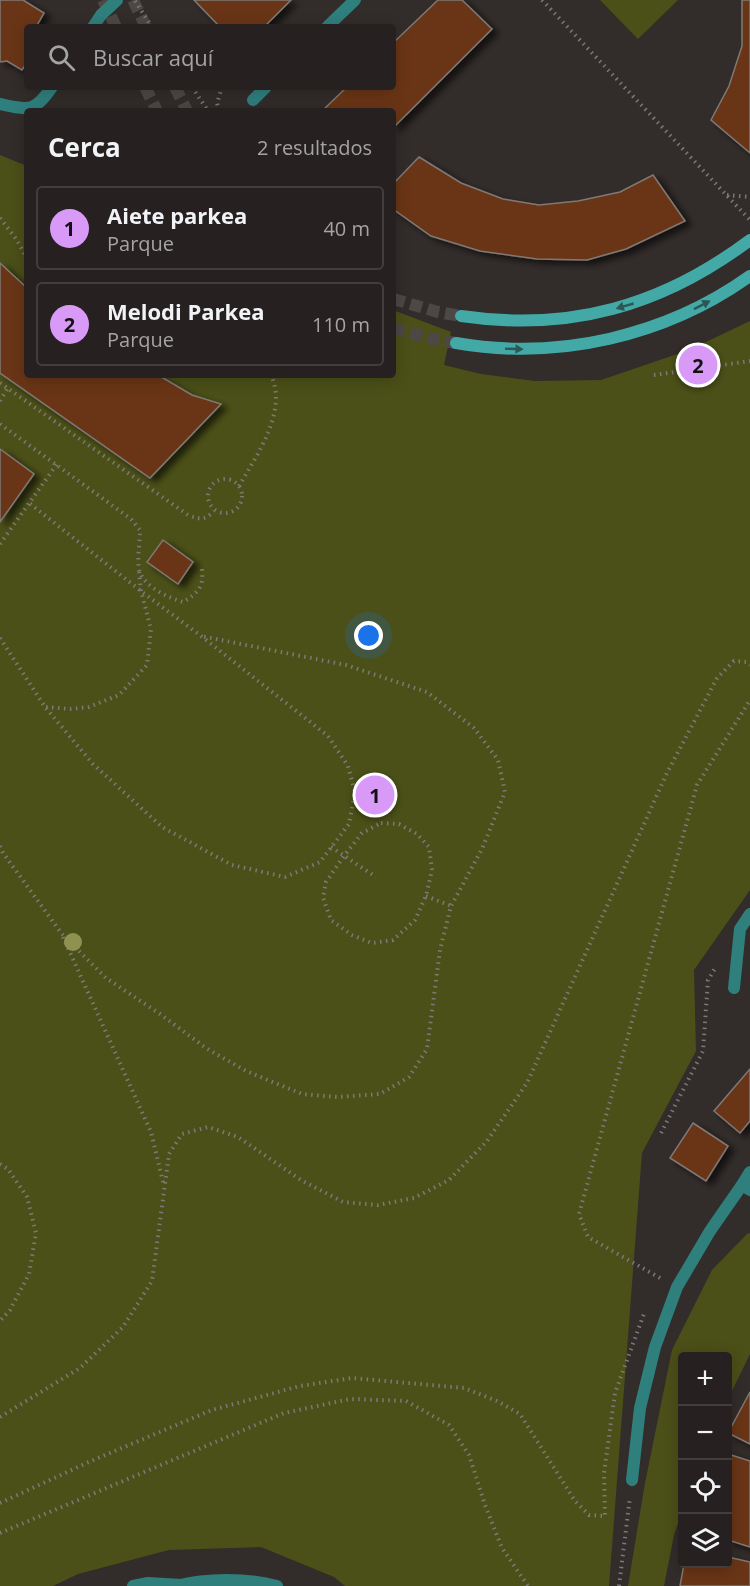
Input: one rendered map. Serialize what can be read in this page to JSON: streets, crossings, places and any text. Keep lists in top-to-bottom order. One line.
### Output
{"page":{"search":"Buscar aquí","heading":["Cerca","2 resultados"],"list":[{"mark":"1","name":"Aiete parkea","note":"Parque","value":"40 m"},{"mark":"2","name":"Melodi Parkea","note":"Parque","value":"110 m"}],"pins":["2","1"],"map_buttons":["+","−"]}}
